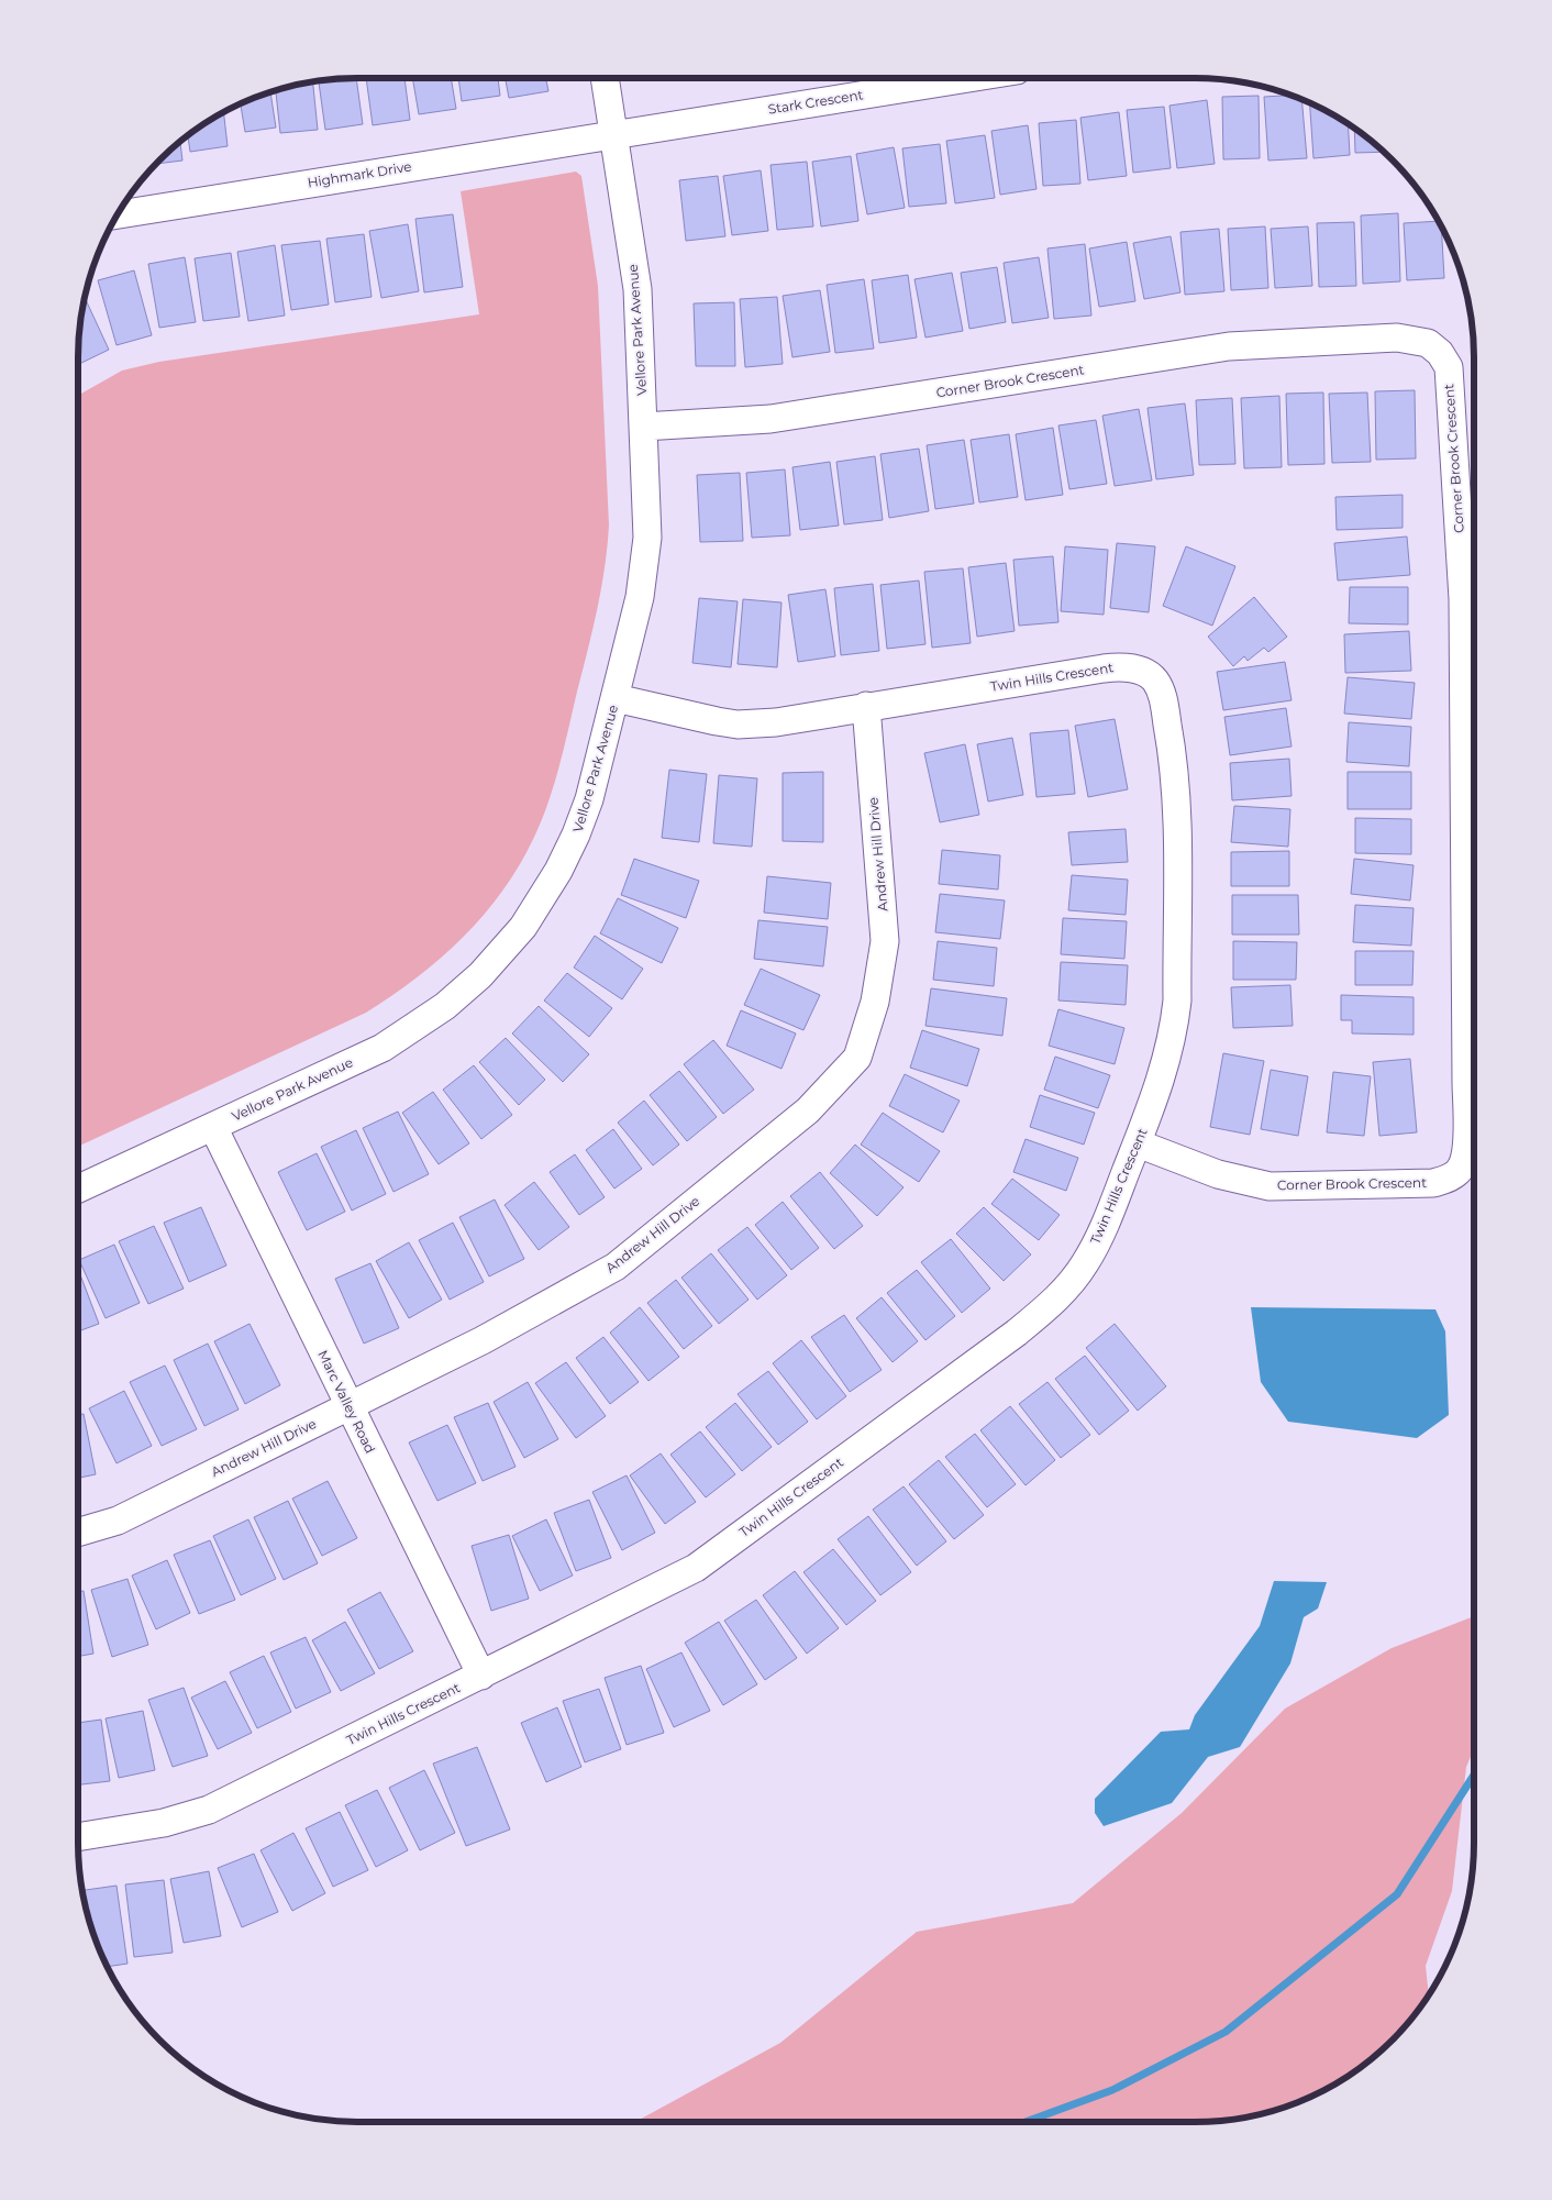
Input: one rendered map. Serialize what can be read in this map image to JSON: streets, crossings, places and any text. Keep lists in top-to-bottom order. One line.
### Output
{"streets":{"street":["Stark Crescent","Highmark Drive","Vellore Park Avenue","Corner Brook Crescent","Twin Hills Crescent","Andrew Hill Drive","Marc Valley Road"]},"crossings":[["Stark Crescent","Highmark Drive"],["Stark Crescent","Vellore Park Avenue"],["Highmark Drive","Vellore Park Avenue"],["Vellore Park Avenue","Corner Brook Crescent"],["Vellore Park Avenue","Twin Hills Crescent"],["Vellore Park Avenue","Marc Valley Road"],["Corner Brook Crescent","Twin Hills Crescent"],["Twin Hills Crescent","Andrew Hill Drive"],["Twin Hills Crescent","Marc Valley Road"],["Andrew Hill Drive","Marc Valley Road"]]}
